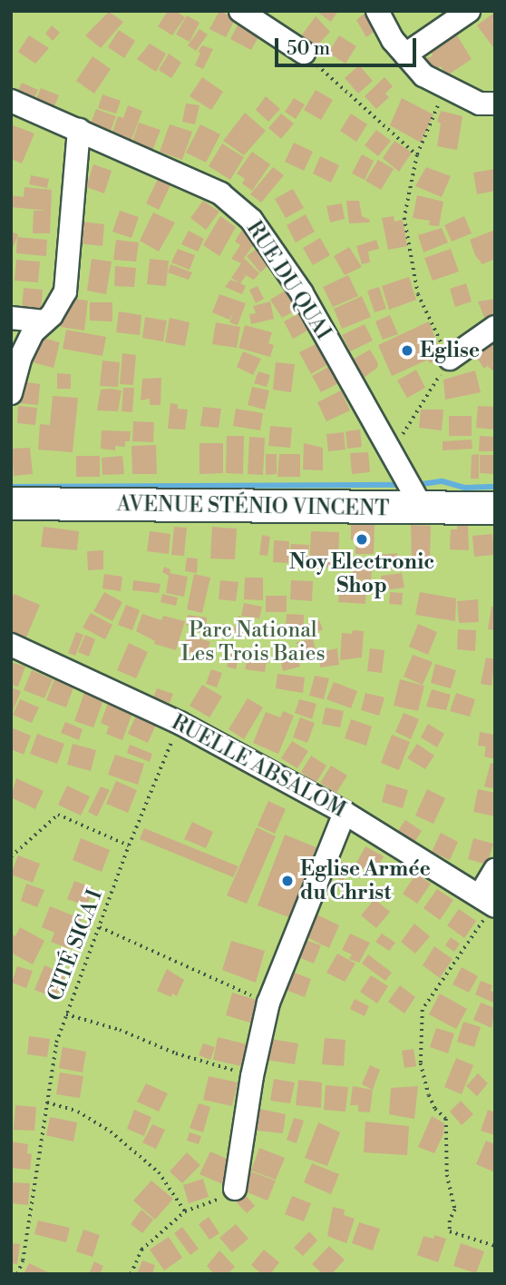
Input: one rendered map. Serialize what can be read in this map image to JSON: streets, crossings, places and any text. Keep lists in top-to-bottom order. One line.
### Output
{"streets":{"main road":["AVENUE STÉNIO VINCENT"],"street":["RUE DU QUAI","RUELLE ABSALOM"],"path":["CITÉ SICA I"]},"crossings":[["RUE DU QUAI","AVENUE STÉNIO VINCENT"],["RUELLE ABSALOM","CITÉ SICA I"]],"parks":["Parc National Les Trois Baies"],"places":["Eglise","Noy Electronic Shop","Eglise Armée du Christ"],"scale_bar":"50 m"}
